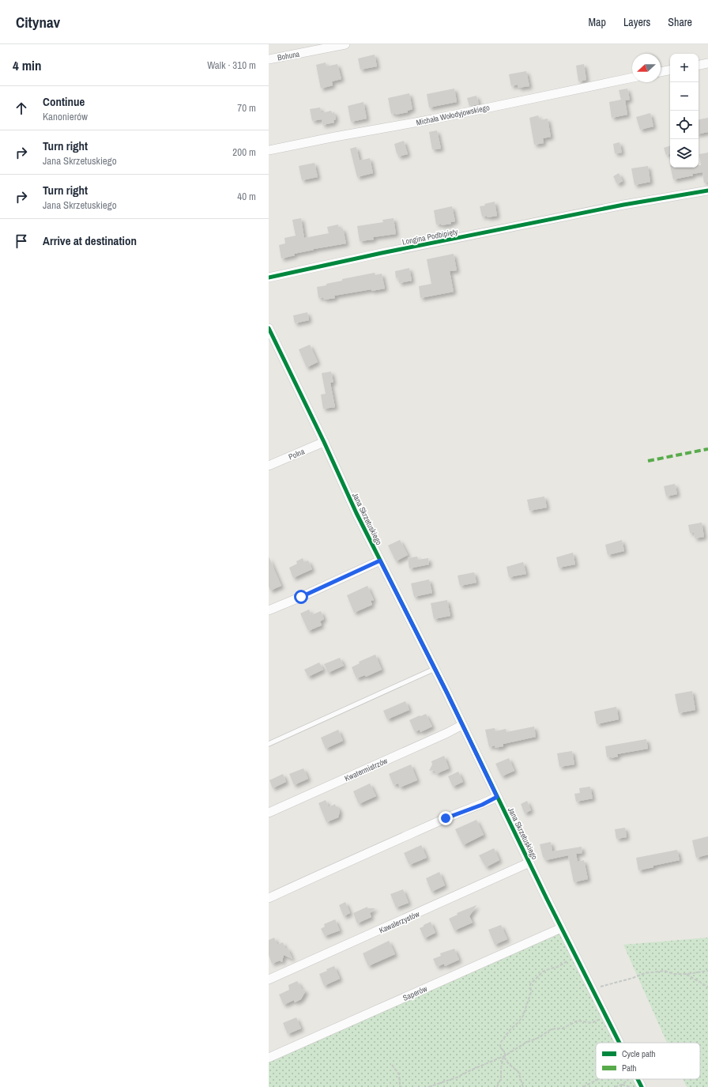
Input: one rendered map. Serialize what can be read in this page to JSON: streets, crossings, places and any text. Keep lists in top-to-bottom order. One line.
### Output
{"streets":{"street":["Bohuna","Michała Wołodyjowskiego","Longina Podbipięty","Polna","Jana Skrzetuskiego","Kwatermistrzów","Kawalerzystów","Saperów"]},"crossings":[["Polna","Jana Skrzetuskiego"],["Jana Skrzetuskiego","Kwatermistrzów"],["Jana Skrzetuskiego","Kawalerzystów"],["Jana Skrzetuskiego","Saperów"]],"legend":["Cycle path","Path"],"north":"left","page":{"header":"Citynav","nav":["Map","Layers","Share"],"heading":["4 min","Walk · 310 m"],"map_buttons":["+","−"],"list":[["Continue","Kanonierów","70 m"],["Turn right","Jana Skrzetuskiego","200 m"],["Turn right","Jana Skrzetuskiego","40 m"],"Arrive at destination"]}}
